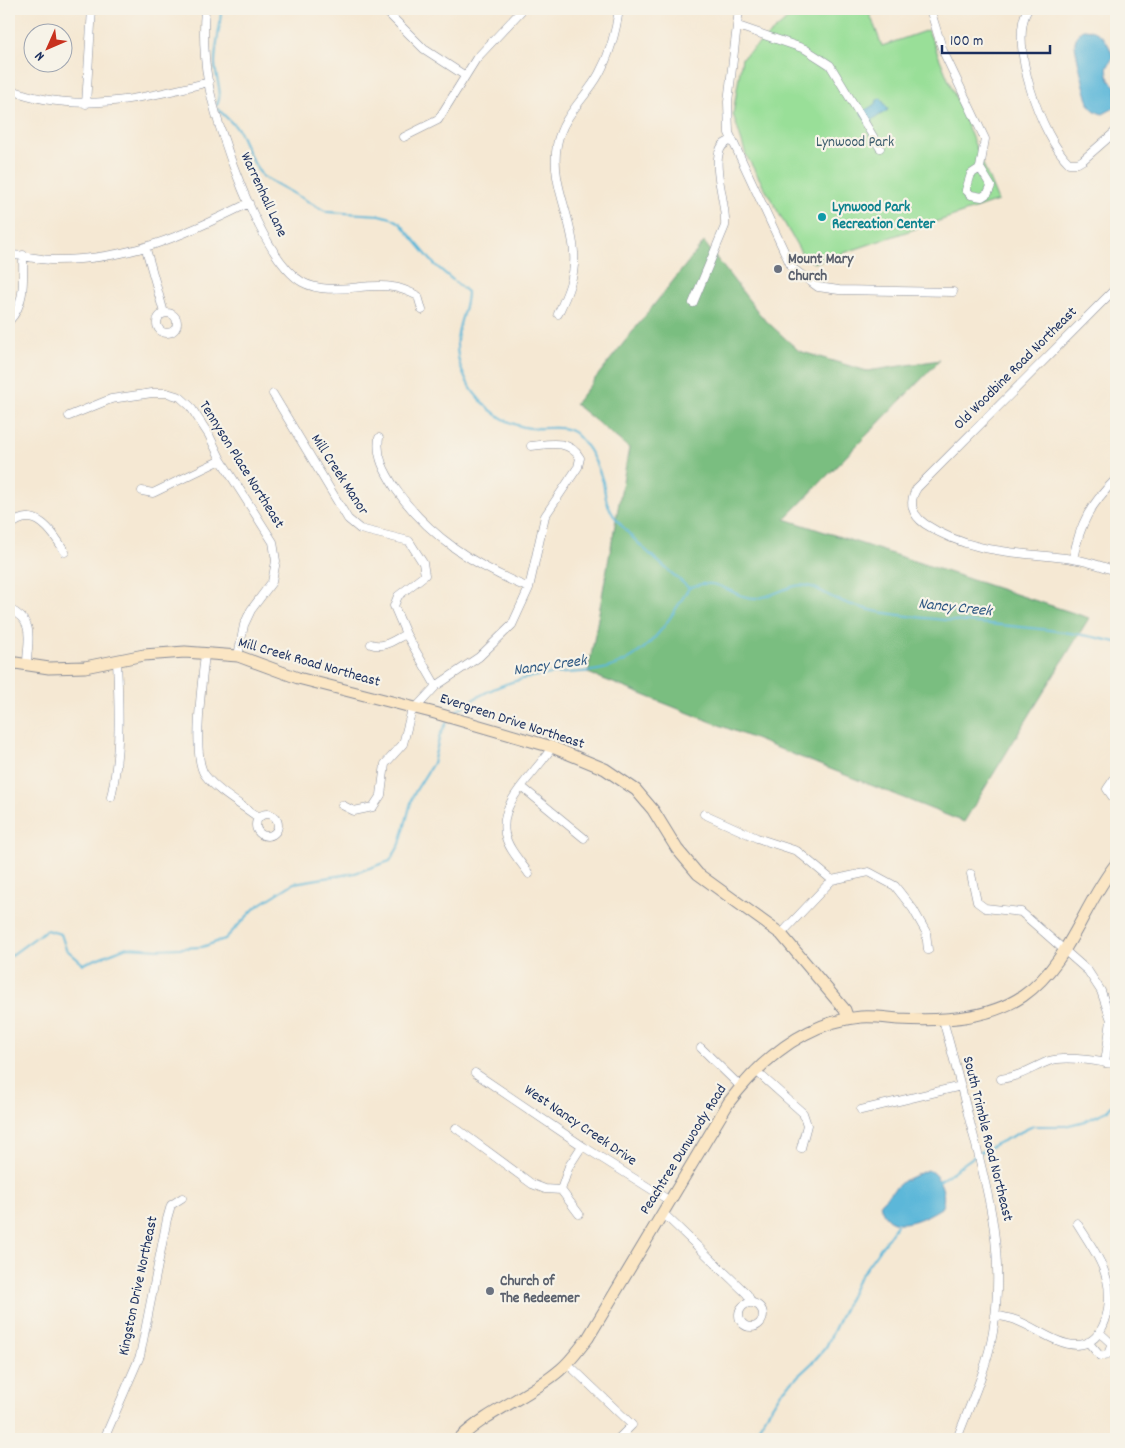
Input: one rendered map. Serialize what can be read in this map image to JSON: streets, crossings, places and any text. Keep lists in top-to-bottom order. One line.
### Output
{"streets":{"street":["Warrenhall Lane","Old Woodbine Road Northeast","Tennyson Place Northeast","Mill Creek Manor","Mill Creek Road Northeast","Evergreen Drive Northeast","West Nancy Creek Drive","South Trimble Road Northeast","Peachtree Dunwoody Road","Kingston Drive Northeast"]},"crossings":[["Tennyson Place Northeast","Mill Creek Road Northeast"],["Mill Creek Road Northeast","Evergreen Drive Northeast"],["Evergreen Drive Northeast","Peachtree Dunwoody Road"],["West Nancy Creek Drive","Peachtree Dunwoody Road"],["South Trimble Road Northeast","Peachtree Dunwoody Road"]],"water":["Nancy Creek"],"parks":["Lynwood Park"],"places":["Lynwood Park Recreation Center","Mount Mary Church","Church of The Redeemer"],"scale_bar":"100 m","north":"bottom left"}
